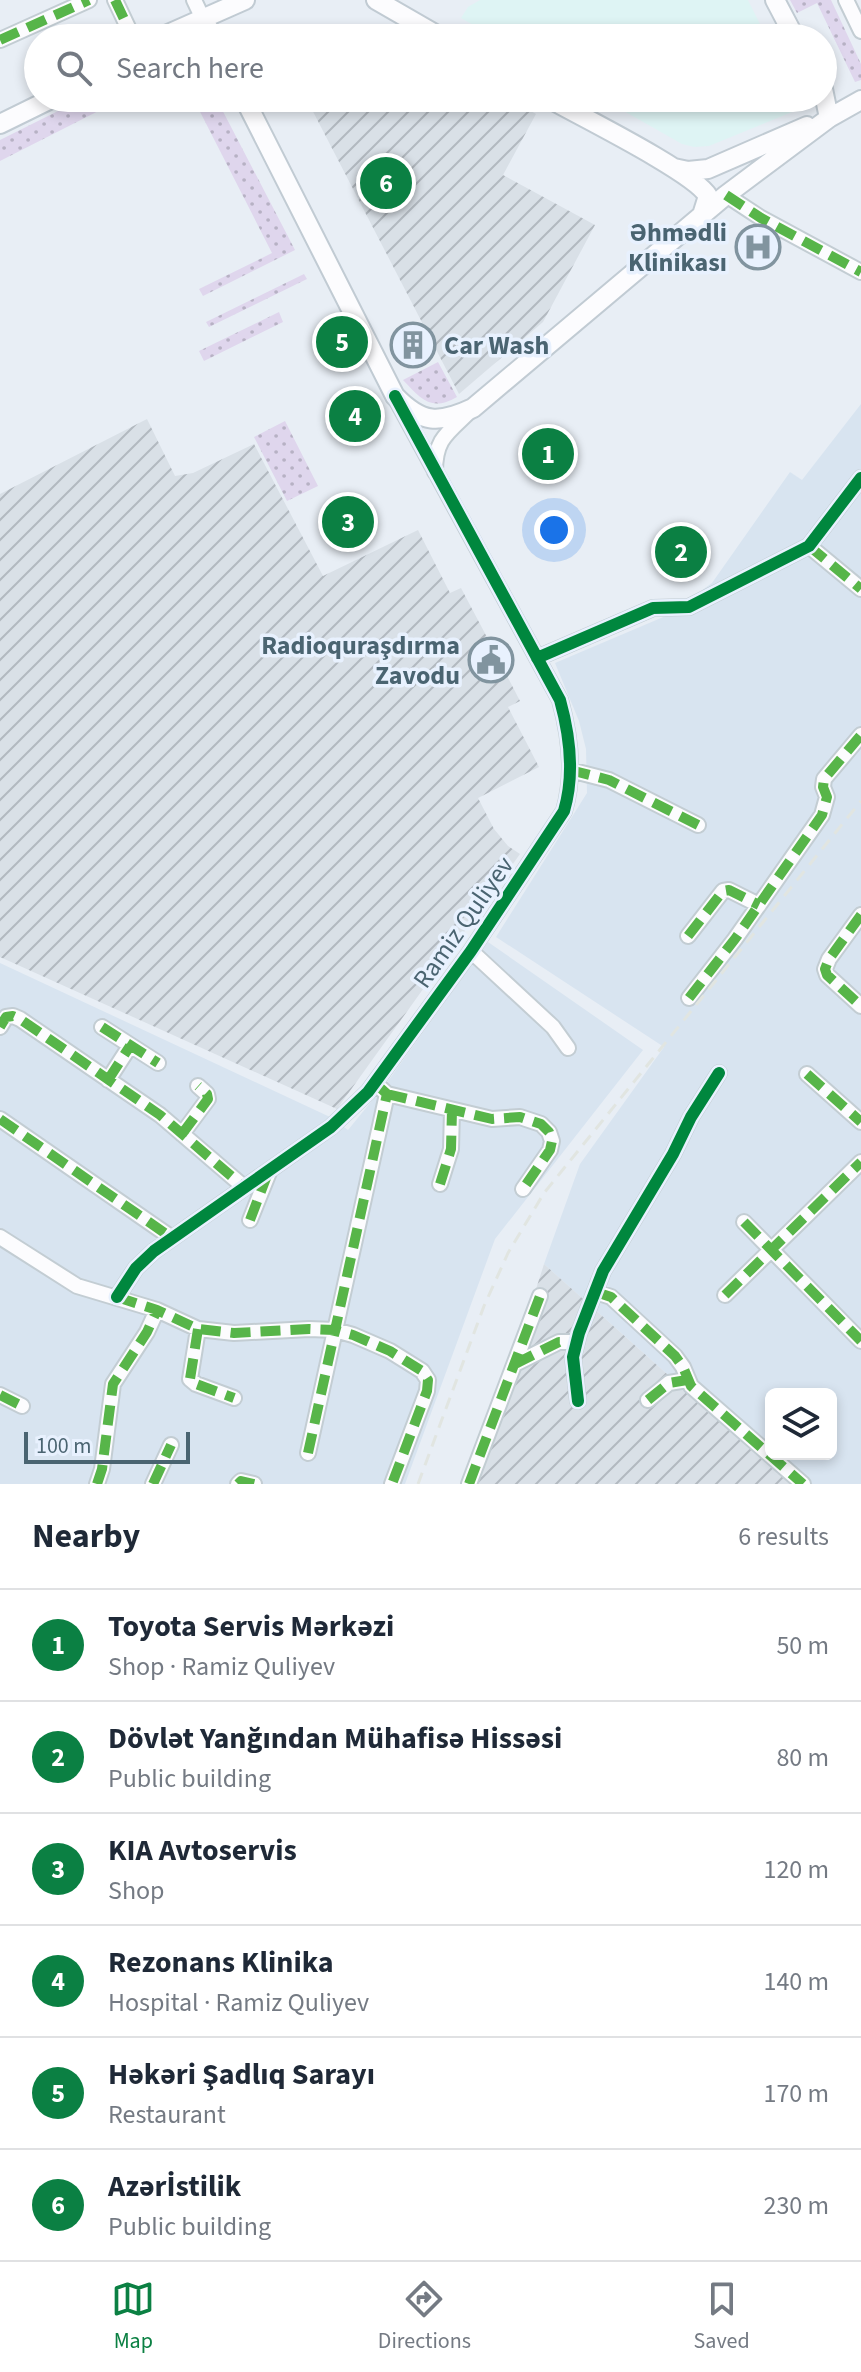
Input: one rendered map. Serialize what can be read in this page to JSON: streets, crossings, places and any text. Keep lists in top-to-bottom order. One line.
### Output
{"streets":{"street":["Ramiz Quliyev"]},"places":{"hospital":["Əhmədli Klinikası"],"building":["Car Wash"],"public building":["Radioquraşdırma Zavodu"]},"scale_bar":"100 m","page":{"search":"Search here","pins":["6","5","4","1","3","2"],"scale":"100 m","heading":["Nearby","6 results"],"list":[{"mark":"1","name":"Toyota Servis Mərkəzi","note":"Shop · Ramiz Quliyev","value":"50 m"},{"mark":"2","name":"Dövlət Yanğından Mühafisə Hissəsi","note":"Public building","value":"80 m"},{"mark":"3","name":"KIA Avtoservis","note":"Shop","value":"120 m"},{"mark":"4","name":"Rezonans Klinika","note":"Hospital · Ramiz Quliyev","value":"140 m"},{"mark":"5","name":"Həkəri Şadlıq Sarayı","note":"Restaurant","value":"170 m"},{"mark":"6","name":"Azərİstilik","note":"Public building","value":"230 m"}],"nav":["Map","Directions","Saved"]}}
